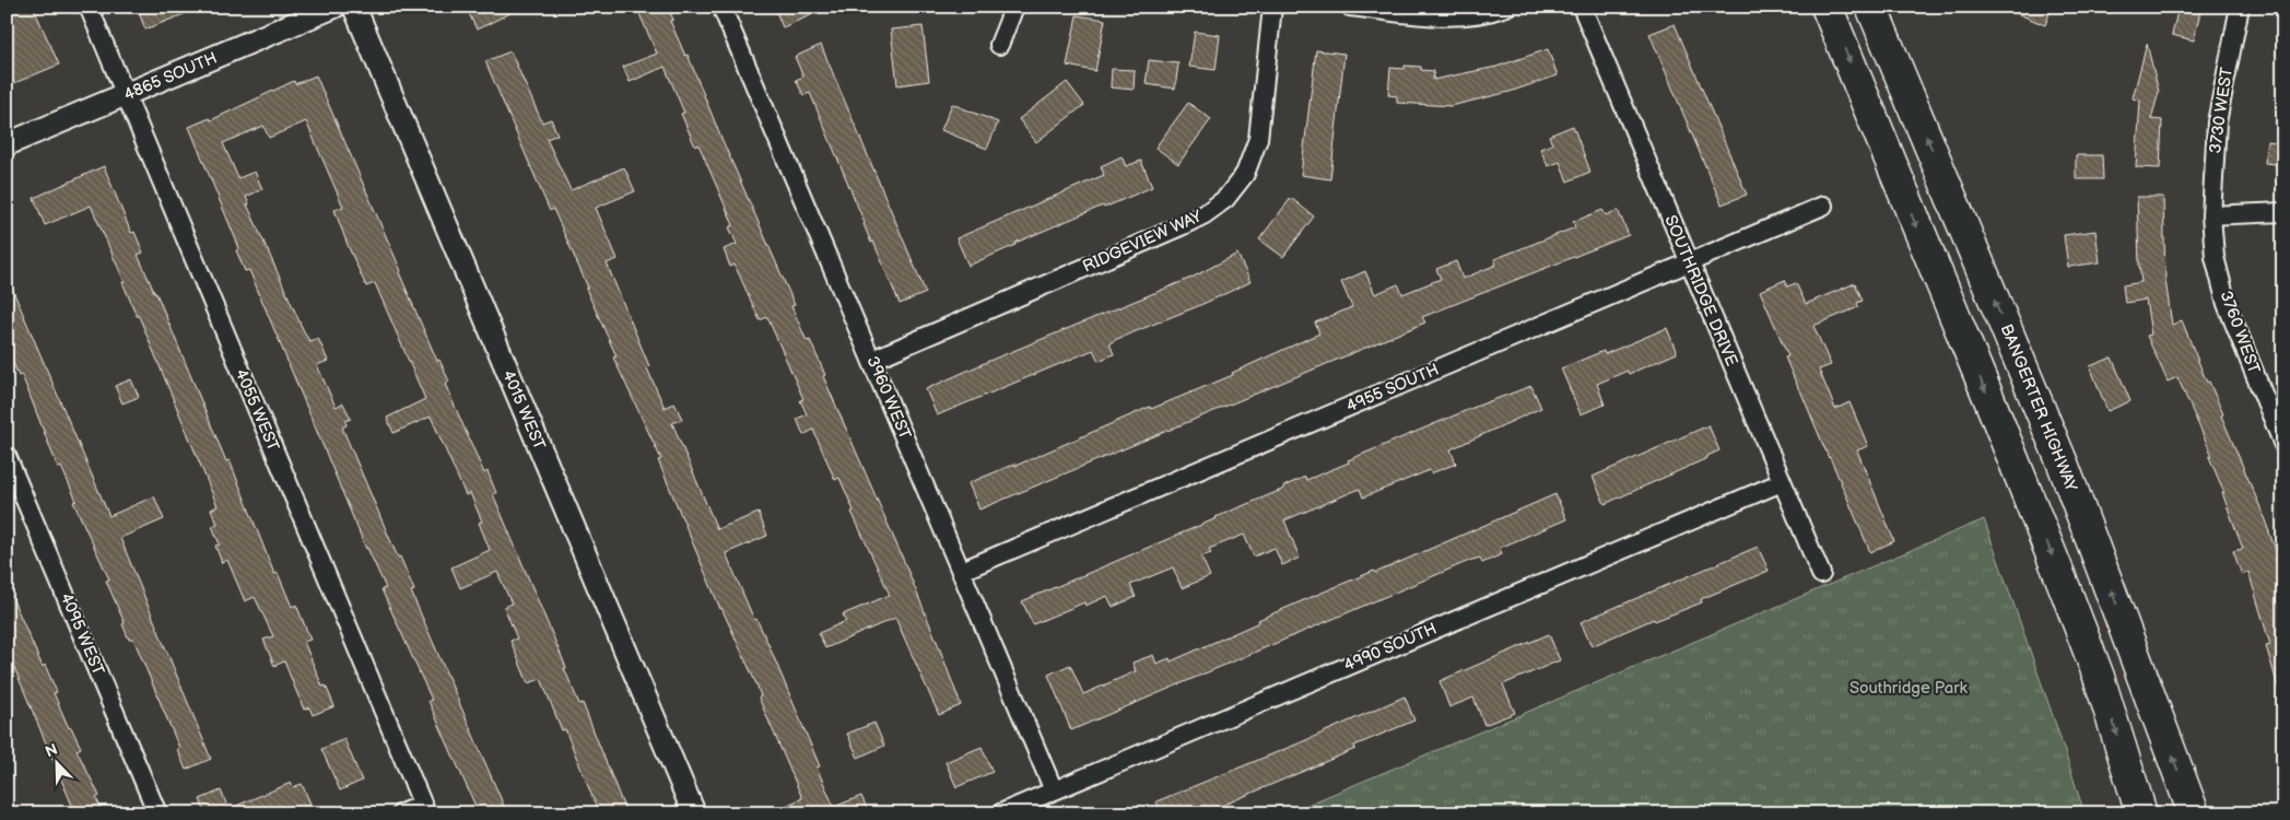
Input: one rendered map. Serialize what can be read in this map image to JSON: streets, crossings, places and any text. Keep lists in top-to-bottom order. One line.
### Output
{"streets":{"highway":["BANGERTER HIGHWAY"],"street":["4865 SOUTH","3730 WEST","RIDGEVIEW WAY","SOUTHRIDGE DRIVE","3760 WEST","4955 SOUTH","3960 WEST","4055 WEST","4015 WEST","4095 WEST","4990 SOUTH"]},"crossings":[["4865 SOUTH","4055 WEST"],["3730 WEST","3760 WEST"],["RIDGEVIEW WAY","3960 WEST"],["SOUTHRIDGE DRIVE","4955 SOUTH"],["SOUTHRIDGE DRIVE","4990 SOUTH"],["4955 SOUTH","3960 WEST"],["3960 WEST","4990 SOUTH"]],"parks":["Southridge Park"],"north":"top left"}
